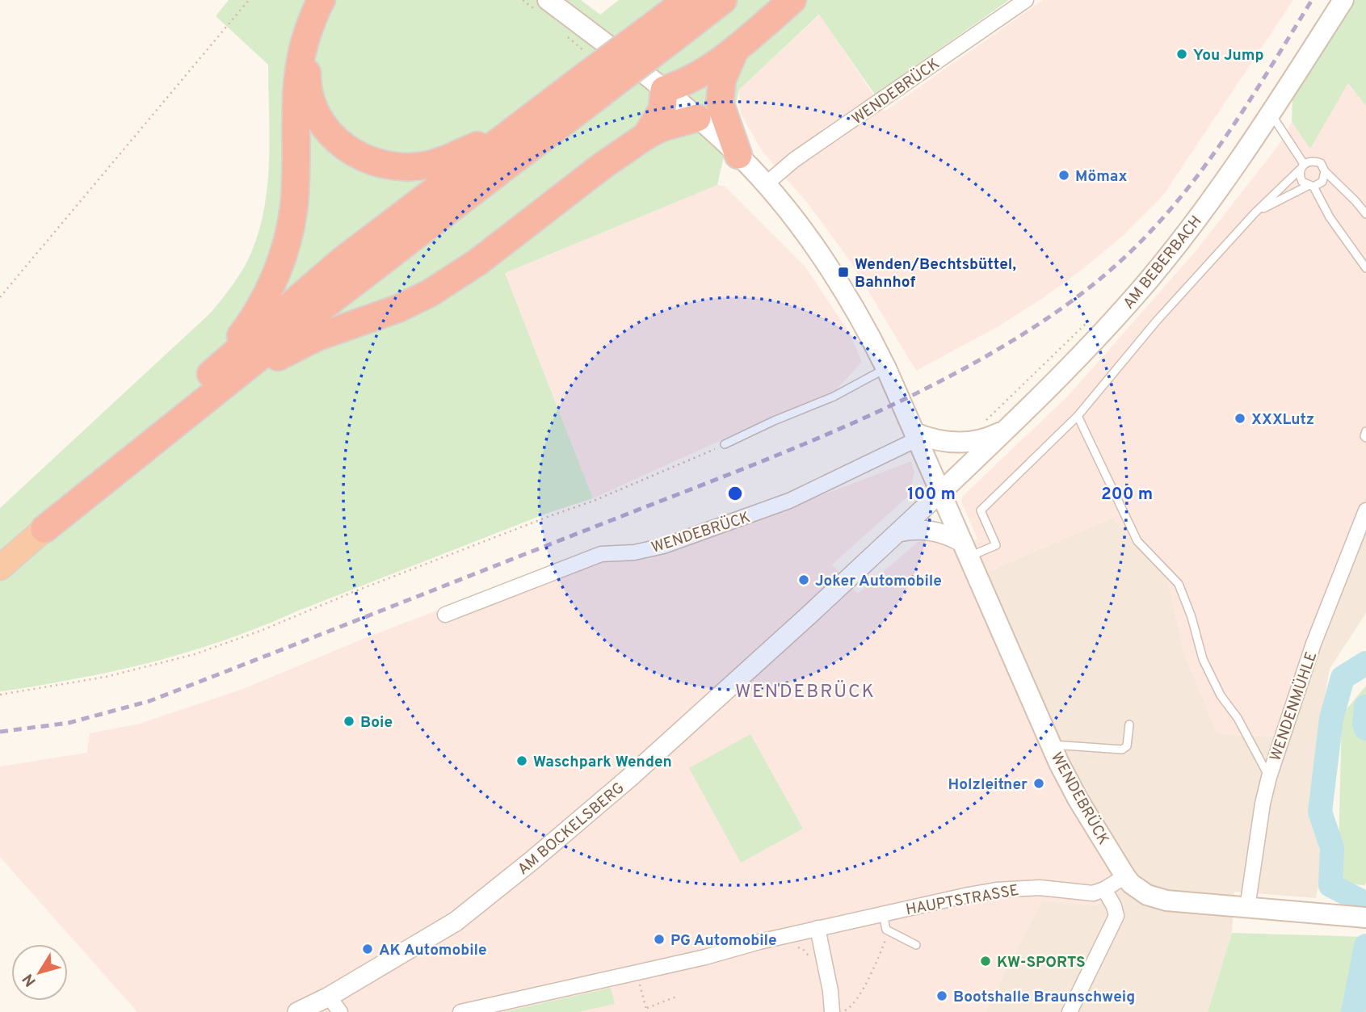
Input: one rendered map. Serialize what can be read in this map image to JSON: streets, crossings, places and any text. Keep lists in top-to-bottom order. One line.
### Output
{"streets":{"main road":["WENDEBRÜCK","AM BEBERBACH"],"street":["WENDENMÜHLE","AM BOCKELSBERG","HAUPTSTRASSE"]},"crossings":[["WENDEBRÜCK","AM BEBERBACH"],["WENDEBRÜCK","AM BOCKELSBERG"],["WENDEBRÜCK","HAUPTSTRASSE"],["AM BEBERBACH","AM BOCKELSBERG"]],"districts":["WENDEBRÜCK"],"places":{"other":["You Jump","Mömax","XXXLutz","Joker Automobile","Boie","Waschpark Wenden","Holzleitner","PG Automobile","AK Automobile","KW-SPORTS","Bootshalle Braunschweig"],"transit":["Wenden/Bechtsbüttel, Bahnhof"]},"north":"bottom left","rings":["100 m","200 m"]}
